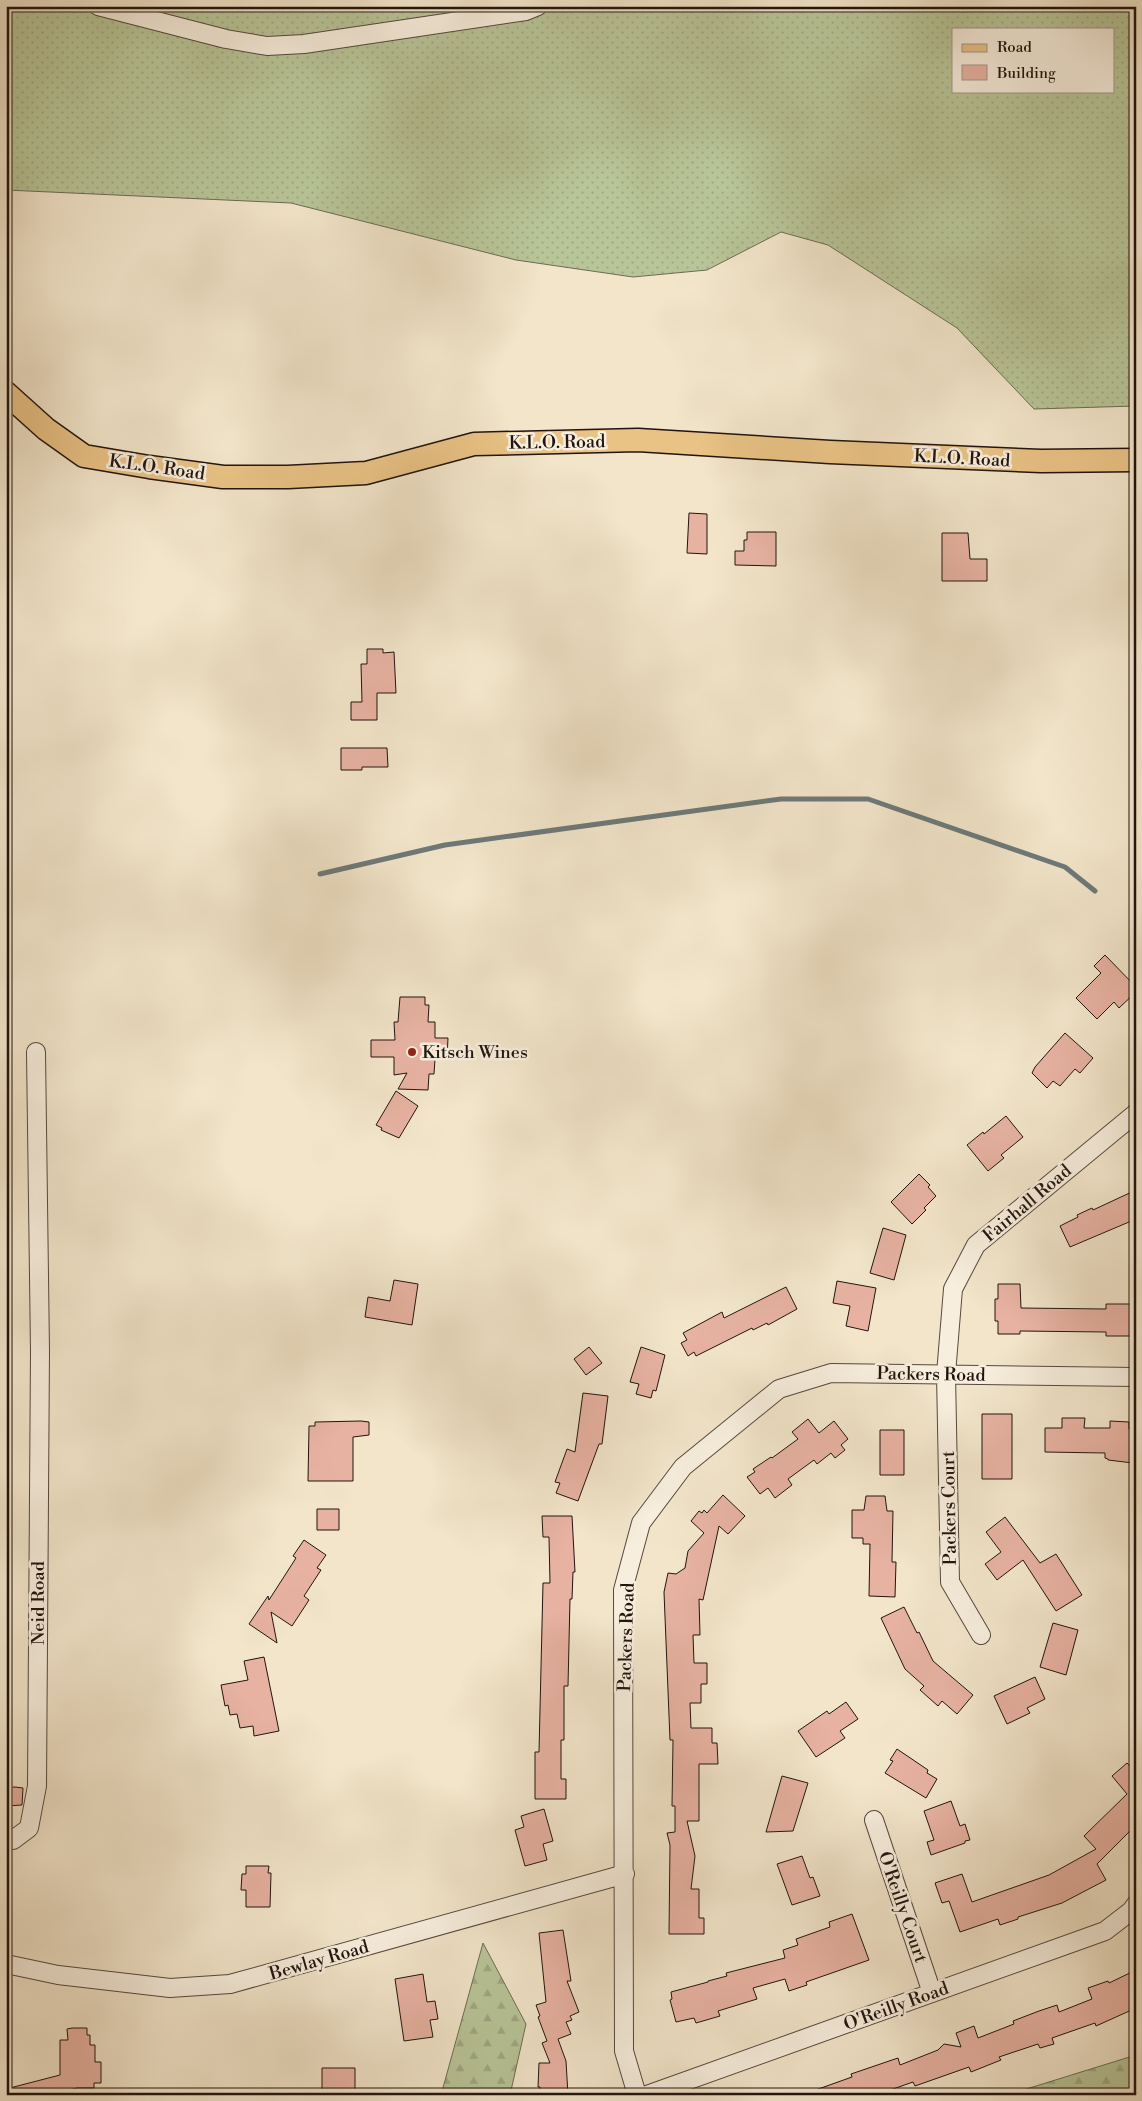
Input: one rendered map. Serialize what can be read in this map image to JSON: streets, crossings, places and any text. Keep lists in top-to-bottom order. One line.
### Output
{"streets":{"main road":["K.L.O. Road"],"street":["Fairhall Road","Packers Road","Packers Court","Neid Road","O'Reilly Court","Bewlay Road","O'Reilly Road"]},"crossings":[["Fairhall Road","Packers Road"],["Fairhall Road","Packers Court"],["Packers Road","Packers Court"],["Packers Road","Bewlay Road"],["O'Reilly Court","O'Reilly Road"]],"places":["Kitsch Wines"],"legend":["Road","Building"]}
